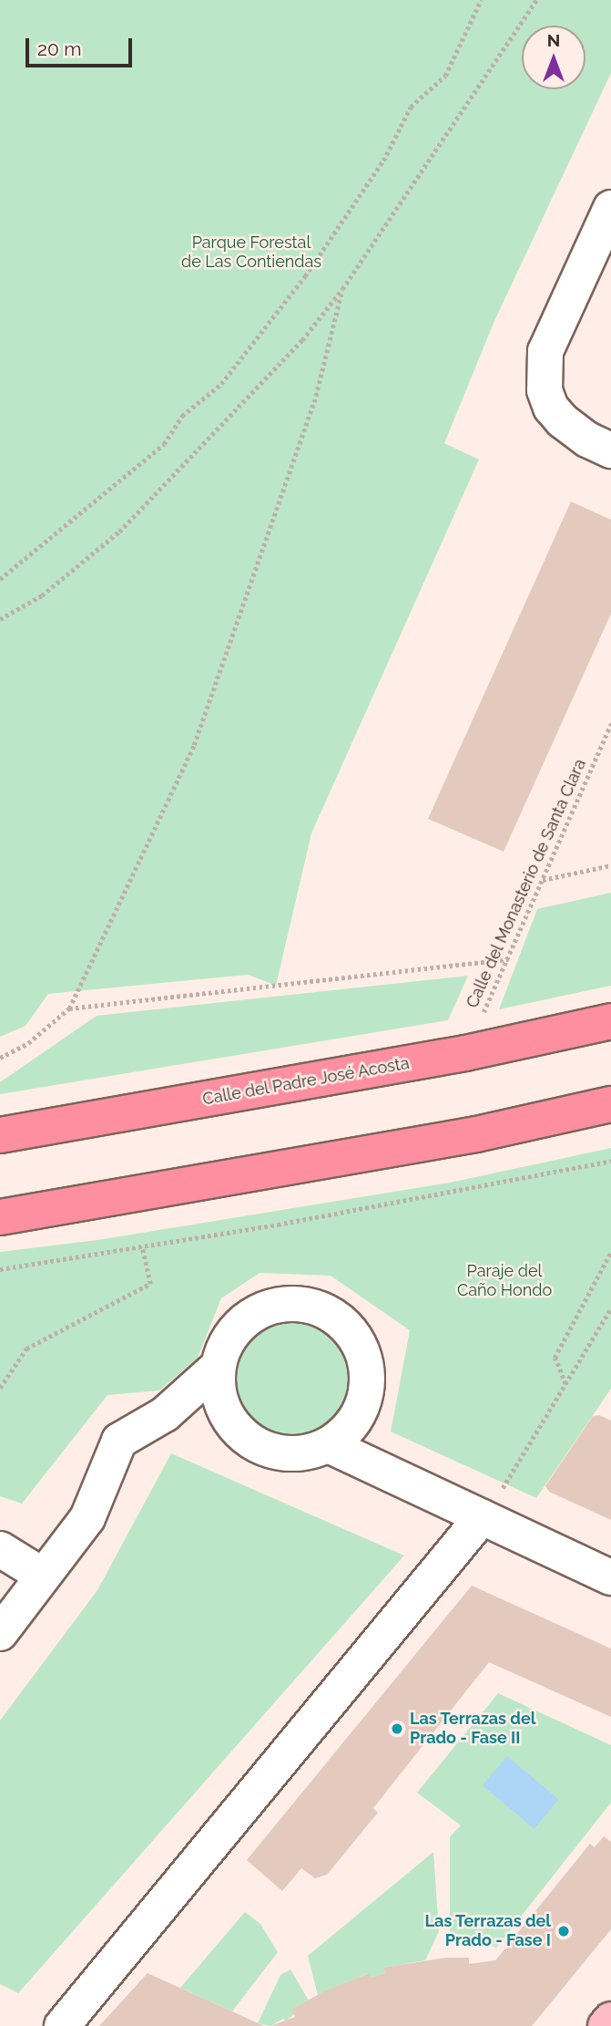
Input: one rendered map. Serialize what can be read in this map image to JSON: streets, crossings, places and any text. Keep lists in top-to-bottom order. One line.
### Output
{"streets":{"highway":["Calle del Padre José Acosta"],"path":["Calle del Monasterio de Santa Clara"]},"crossings":[["Calle del Monasterio de Santa Clara","Calle del Padre José Acosta"]],"parks":["Parque Forestal de Las Contiendas","Paraje del Caño Hondo"],"places":["Las Terrazas del Prado - Fase II","Las Terrazas del Prado - Fase I"],"scale_bar":"20 m","north":"top"}
